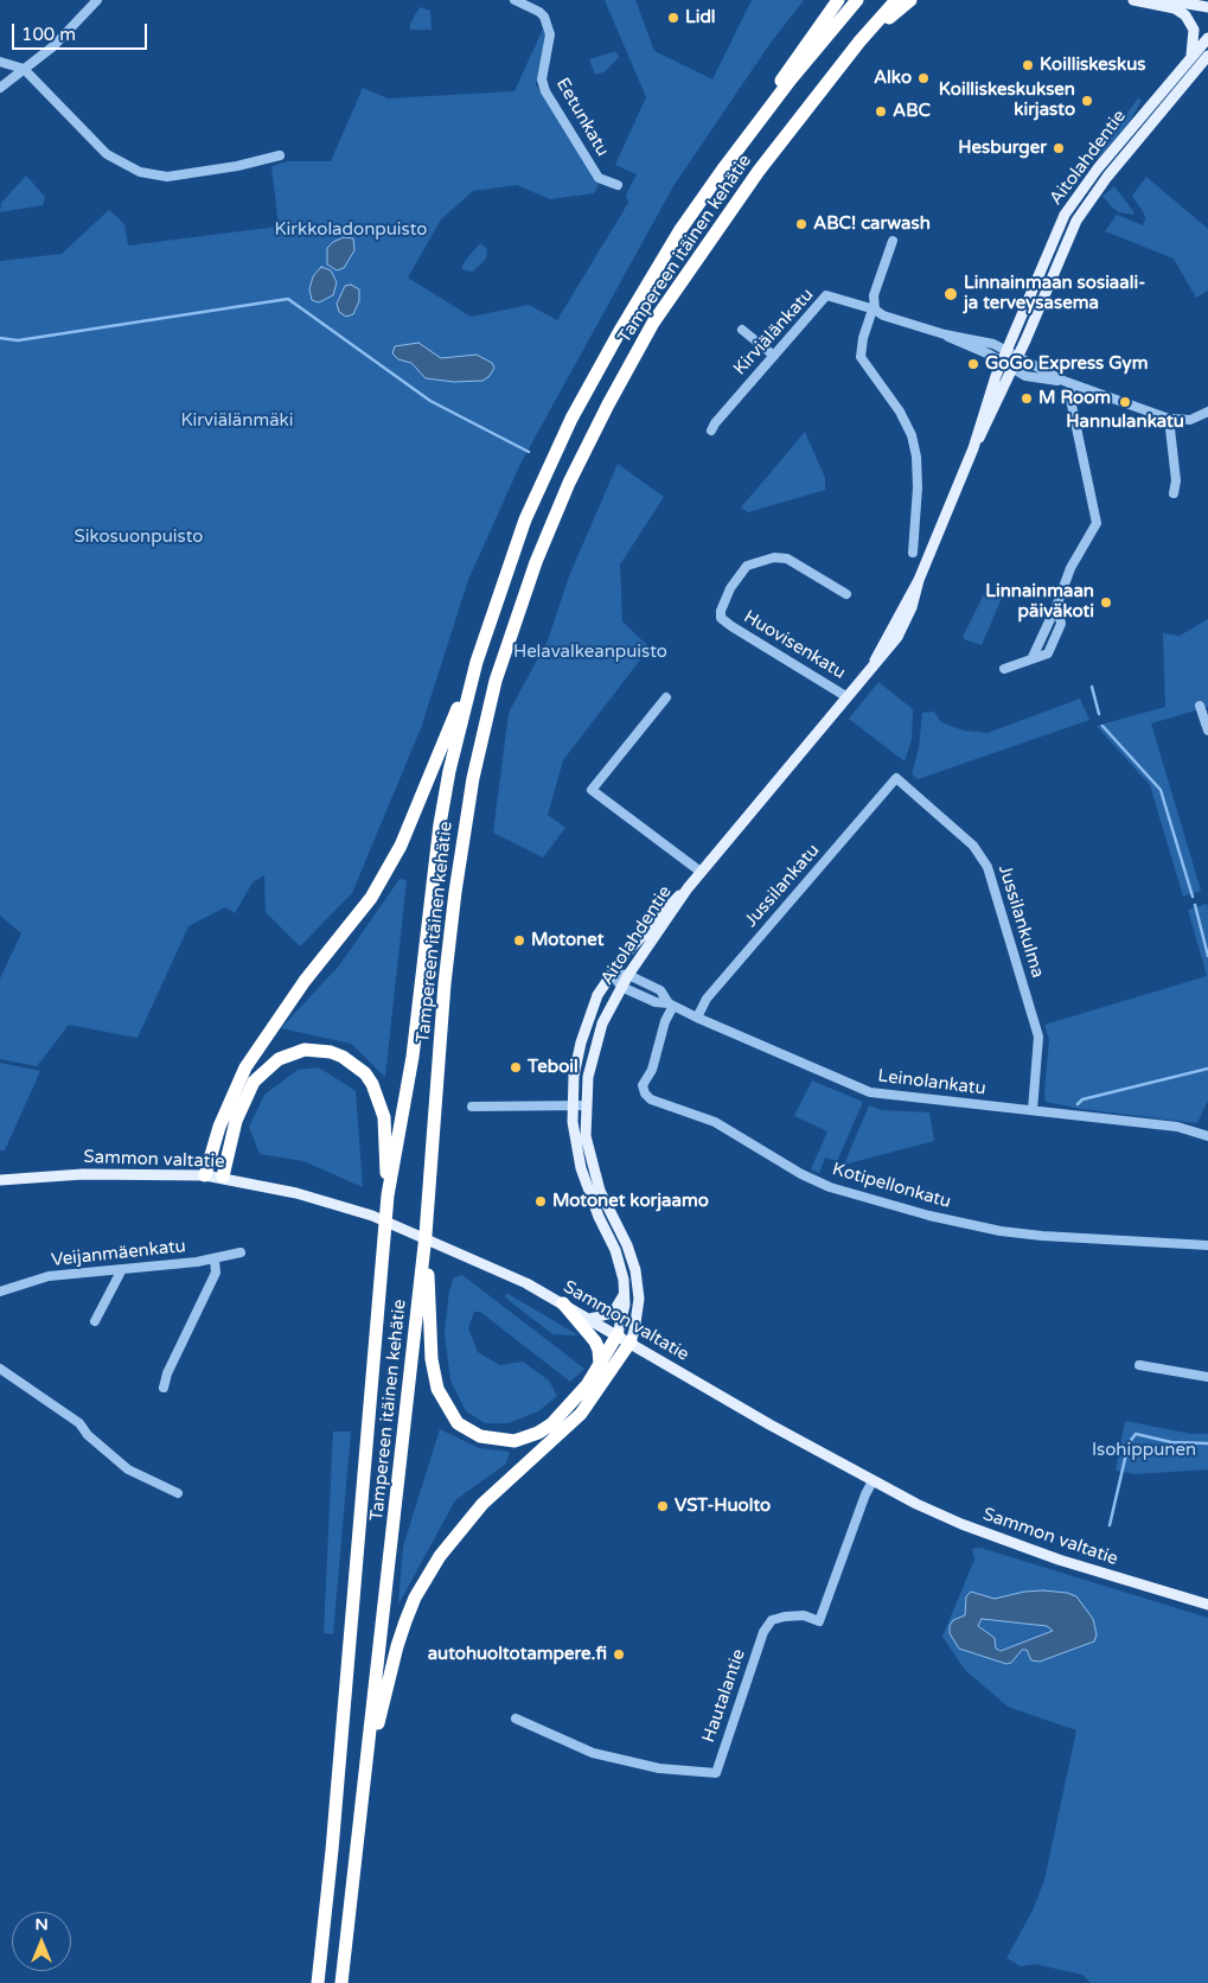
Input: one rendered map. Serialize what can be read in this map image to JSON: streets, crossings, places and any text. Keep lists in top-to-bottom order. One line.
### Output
{"streets":{"highway":["Tampereen itäinen kehätie"],"main road":["Aitolahdentie","Sammon valtatie"],"street":["Eetunkatu","Kirviälänkatu","Huovisenkatu","Jussilankatu","Jussilankulma","Leinolankatu","Kotipellonkatu","Veijanmäenkatu","Hautalantie"]},"crossings":[["Aitolahdentie","Kirviälänkatu"],["Aitolahdentie","Huovisenkatu"],["Aitolahdentie","Leinolankatu"],["Aitolahdentie","Sammon valtatie"],["Jussilankatu","Jussilankulma"],["Jussilankatu","Leinolankatu"],["Jussilankulma","Leinolankatu"],["Leinolankatu","Kotipellonkatu"],["Sammon valtatie","Hautalantie"]],"parks":["Kirkkoladonpuisto","Kirviälänmäki","Sikosuonpuisto","Helavalkeanpuisto","Isohippunen"],"places":["Lidl","Koilliskeskus","Alko","Koilliskeskuksen kirjasto","ABC","Hesburger","ABC! carwash","Linnainmaan sosiaali- ja terveysasema","GoGo Express Gym","M Room","Hannulankatu","Linnainmaan päiväkoti","Motonet","Teboil","Motonet korjaamo","VST-Huolto","autohuoltotampere.fi"],"scale_bar":"100 m","north":"top"}
